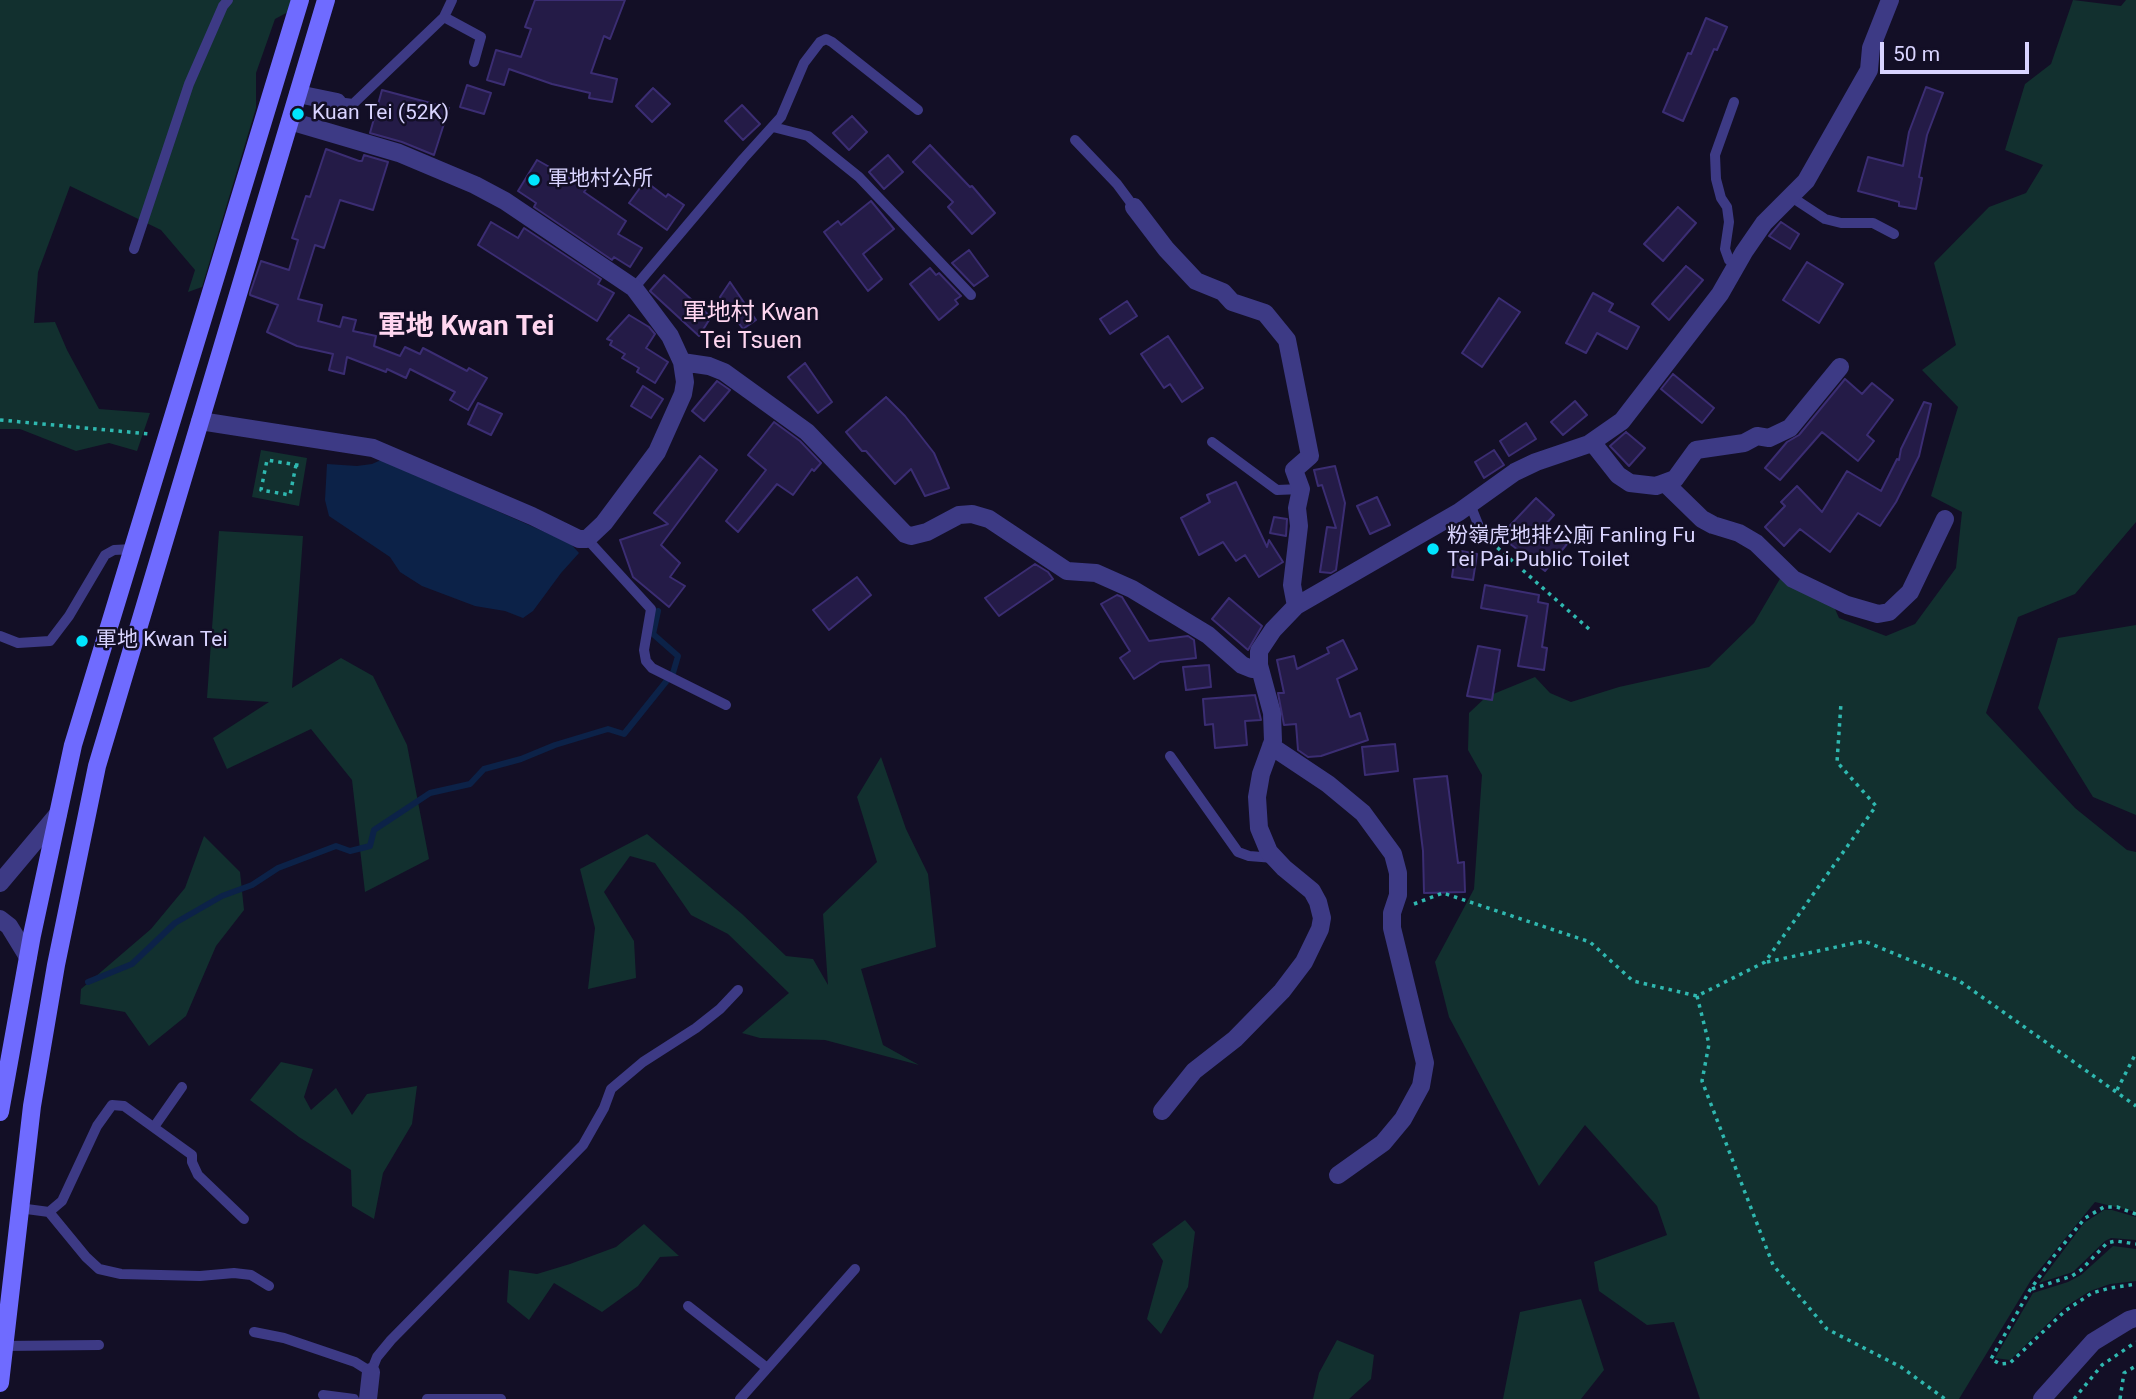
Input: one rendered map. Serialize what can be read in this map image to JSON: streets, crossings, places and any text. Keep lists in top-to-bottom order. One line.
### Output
{"districts":["軍地村 Kwan Tei Tsuen","軍地 Kwan Tei"],"places":["Kuan Tei (52K)","軍地村公所","粉嶺虎地排公廁 Fanling Fu Tei Pai Public Toilet","軍地 Kwan Tei"],"scale_bar":"50 m"}
